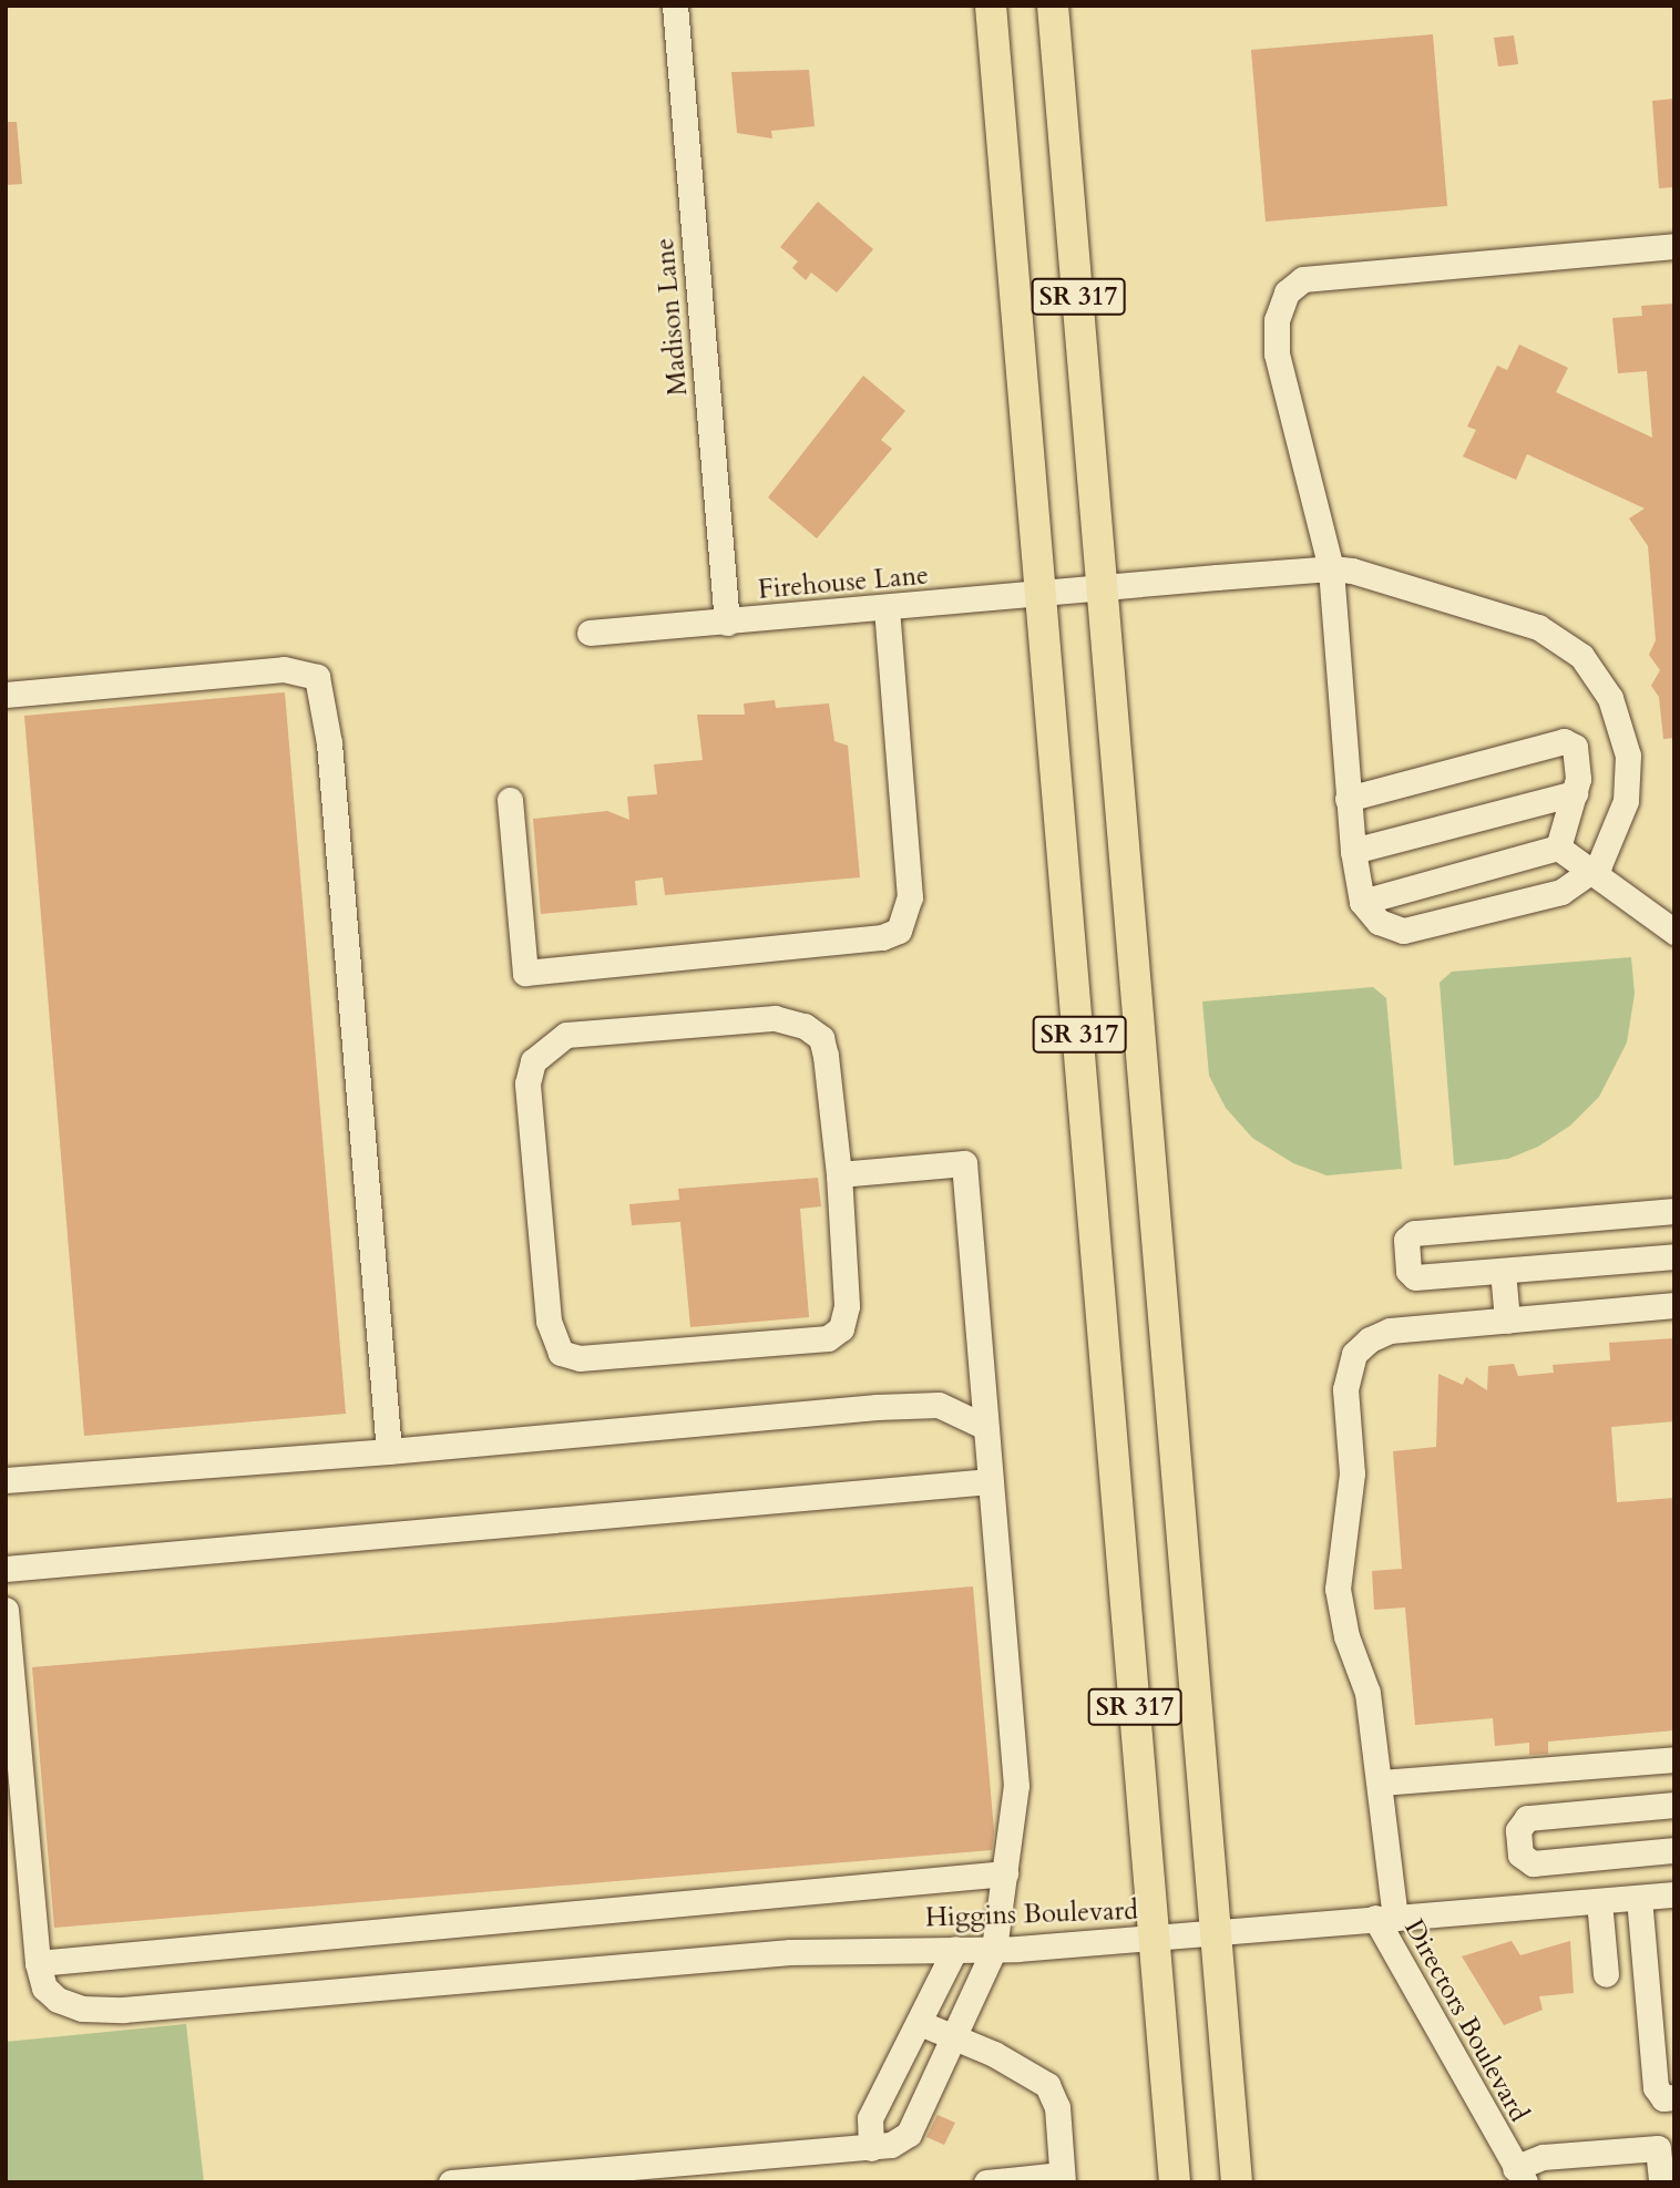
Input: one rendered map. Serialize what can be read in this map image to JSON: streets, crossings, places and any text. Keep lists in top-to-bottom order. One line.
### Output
{"streets":{"main road":["SR 317"],"street":["Madison Lane","Firehouse Lane","Higgins Boulevard","Directors Boulevard"]},"crossings":[["SR 317","Firehouse Lane"],["SR 317","Higgins Boulevard"],["SR 317","Directors Boulevard"],["Madison Lane","Firehouse Lane"],["Higgins Boulevard","Directors Boulevard"]]}
